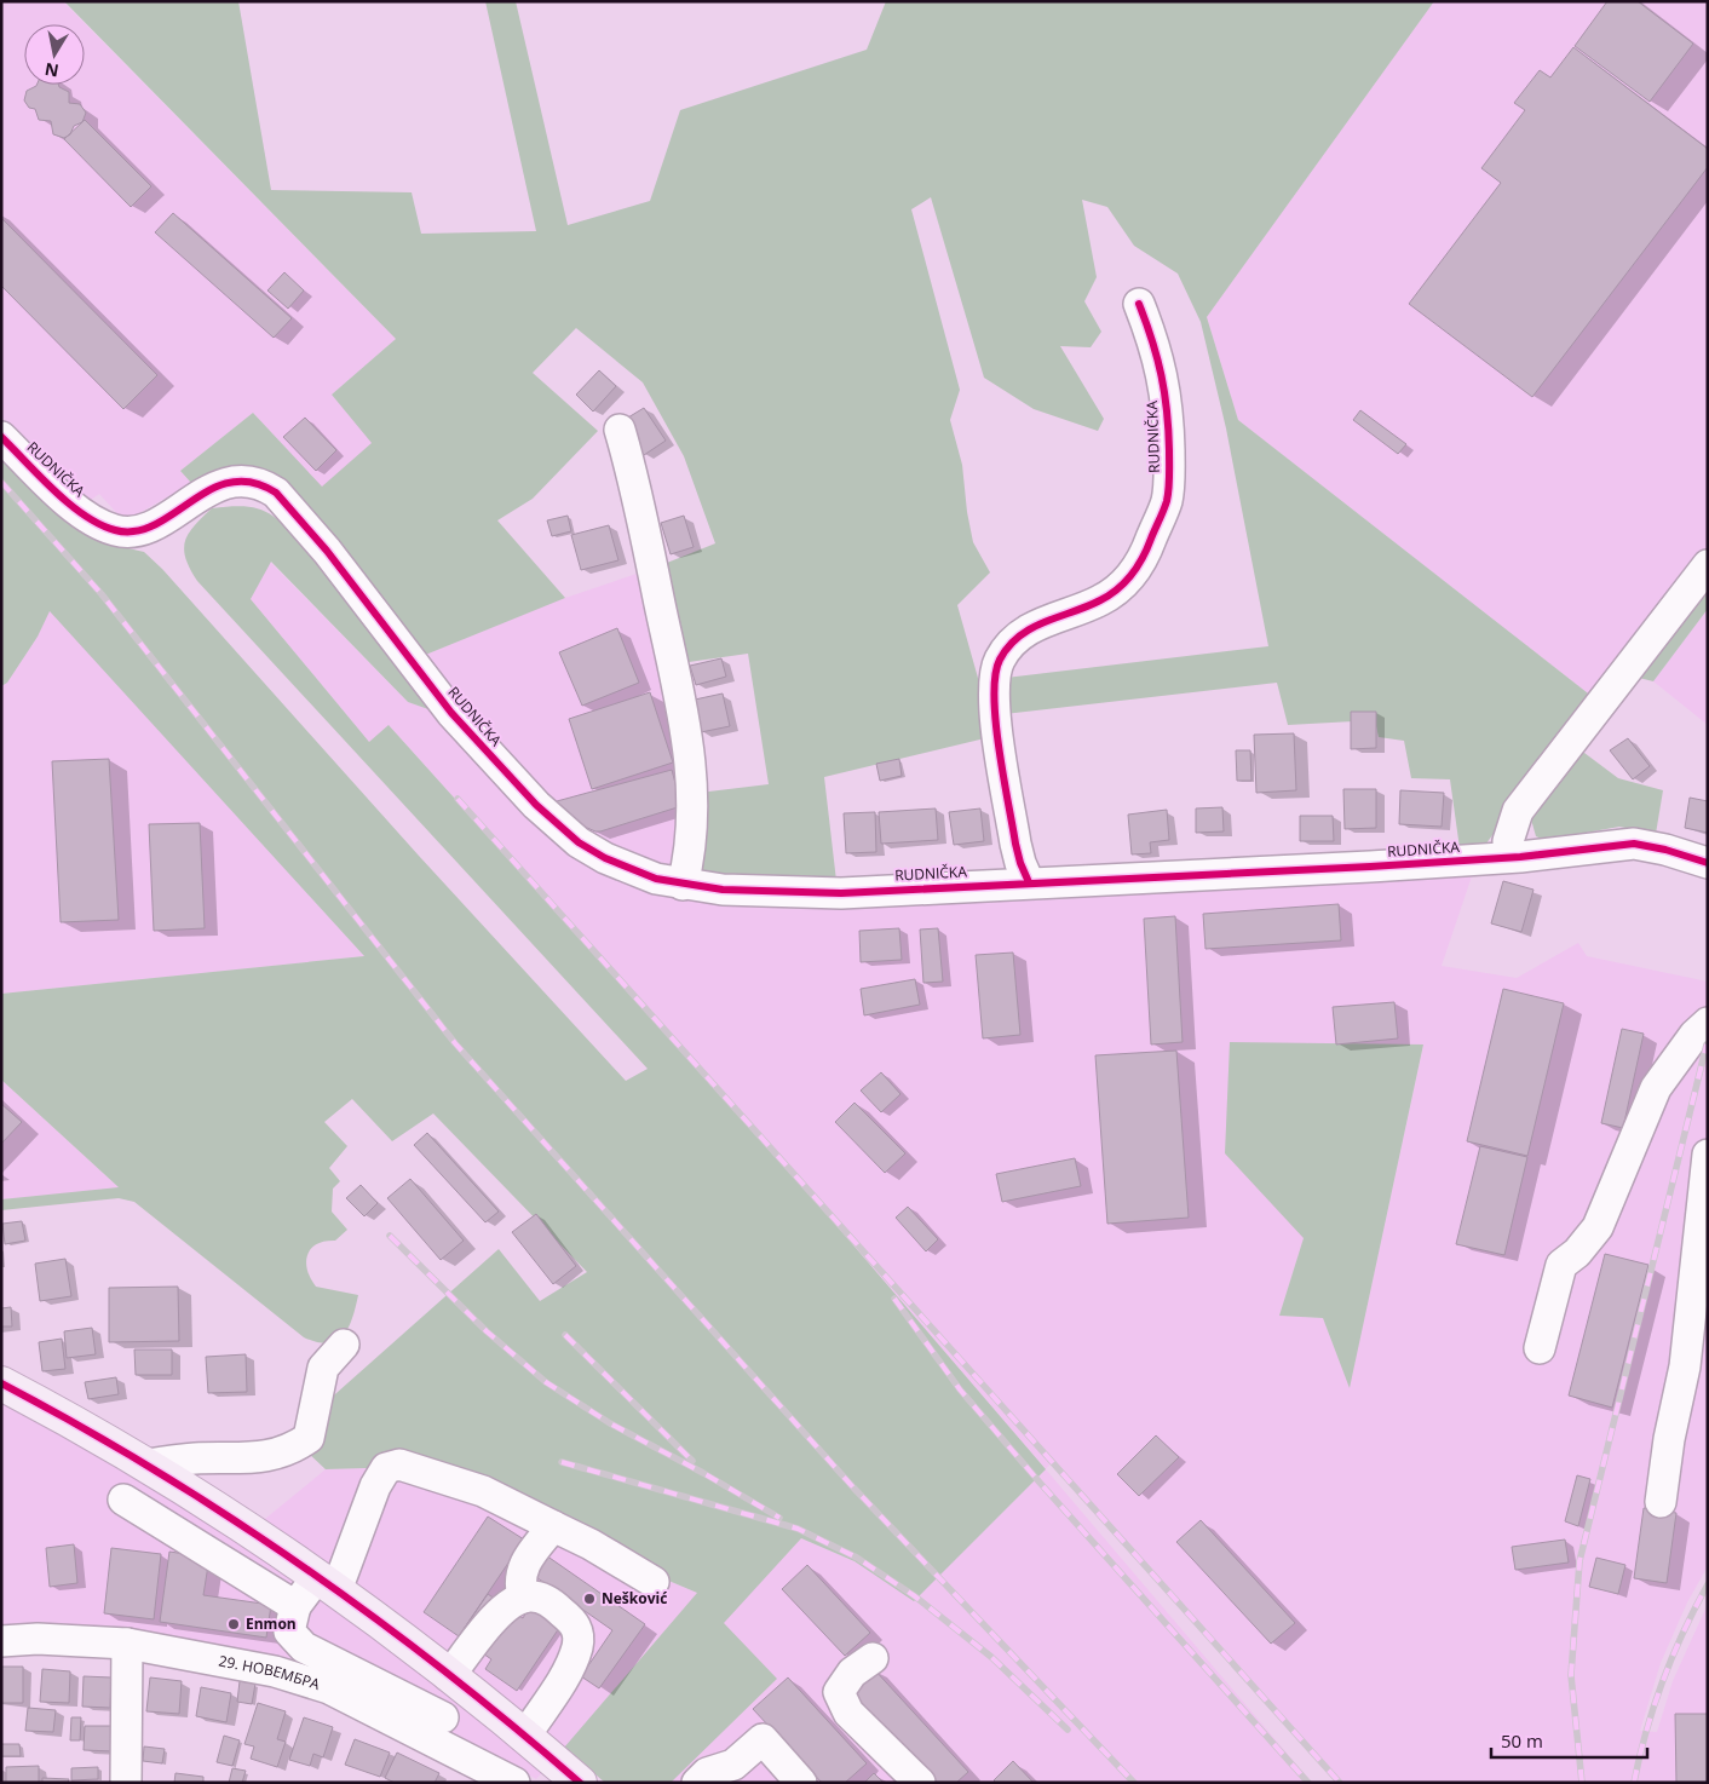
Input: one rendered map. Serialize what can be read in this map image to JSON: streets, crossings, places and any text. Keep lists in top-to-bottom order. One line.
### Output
{"streets":{"street":["RUDNIČKA","29. НОВЕМБРА"]},"places":["Nešković","Enmon"],"scale_bar":"50 m","north":"bottom"}
